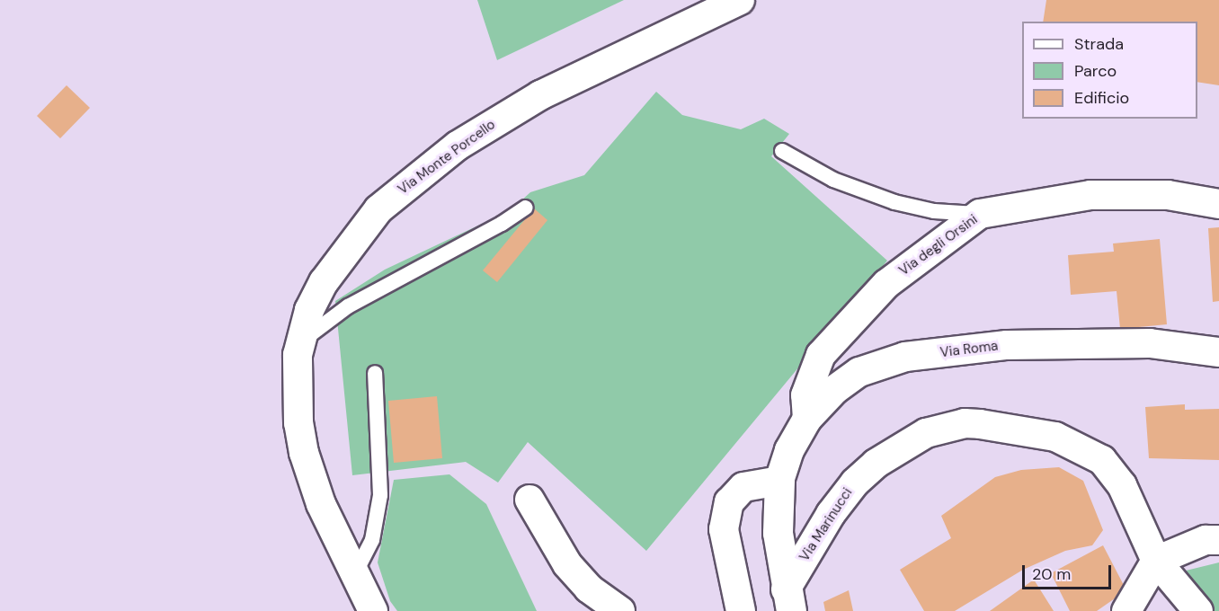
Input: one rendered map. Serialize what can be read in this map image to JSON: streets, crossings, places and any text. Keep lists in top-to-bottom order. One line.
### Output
{"streets":{"street":["Via Monte Porcello","Via degli Orsini","Via Roma","Via Marinucci"]},"crossings":[["Via degli Orsini","Via Roma"]],"legend":["Strada","Parco","Edificio"],"scale_bar":"20 m"}
